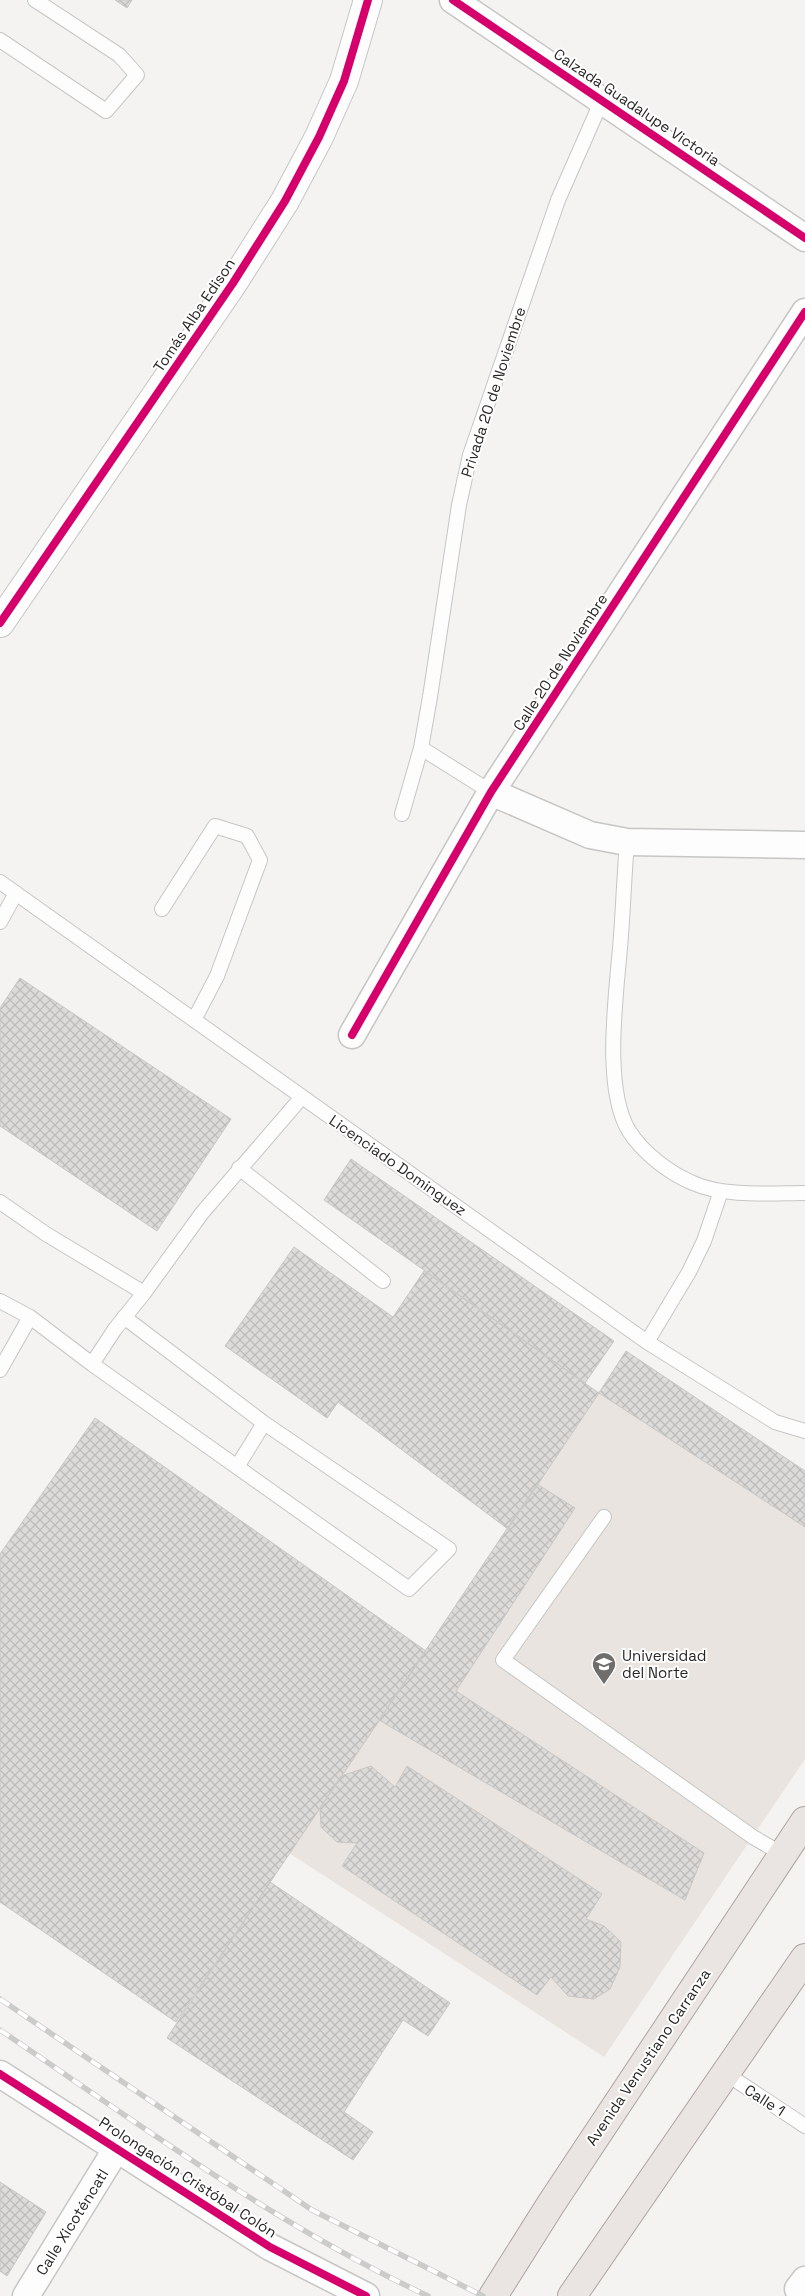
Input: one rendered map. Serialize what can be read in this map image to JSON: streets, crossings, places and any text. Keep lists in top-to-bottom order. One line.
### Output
{"streets":{"main road":["Avenida Venustiano Carranza"],"street":["Calzada Guadalupe Victoria","Tomás Alba Edison","Calle 20 de Noviembre","Prolongación Cristóbal Colón","Calle Xicoténcatl"],"lane":["Privada 20 de Noviembre","Licenciado Dominguez","Calle 1"]},"crossings":[["Calzada Guadalupe Victoria","Privada 20 de Noviembre"],["Prolongación Cristóbal Colón","Calle Xicoténcatl"]],"places":{"school or university":["Universidad del Norte"]}}
